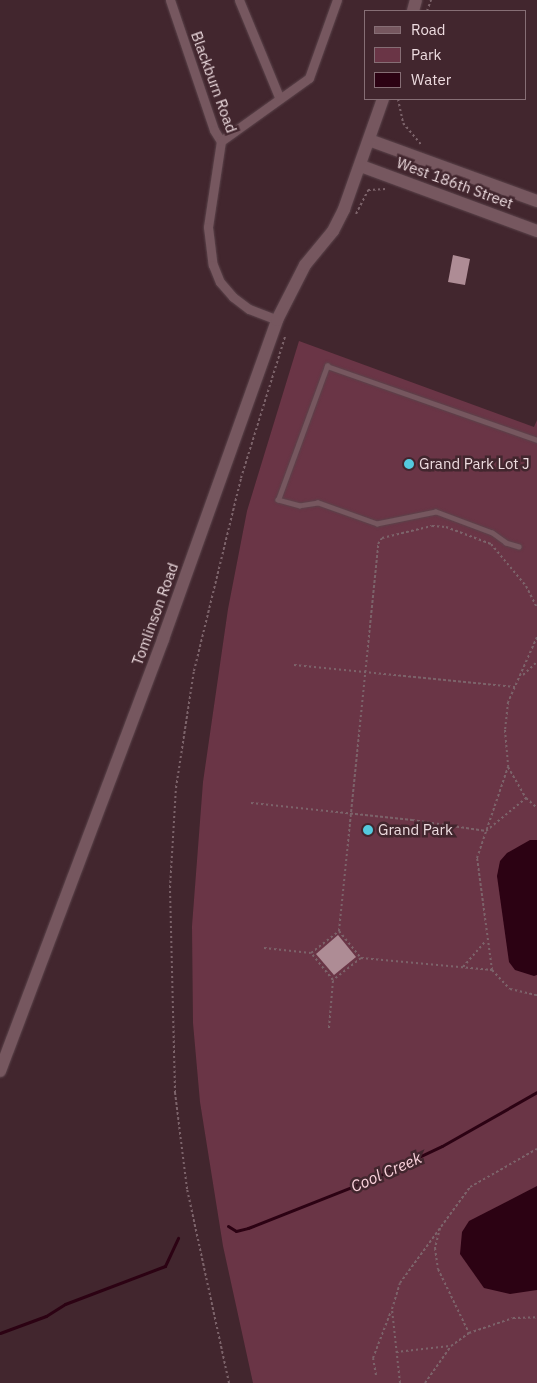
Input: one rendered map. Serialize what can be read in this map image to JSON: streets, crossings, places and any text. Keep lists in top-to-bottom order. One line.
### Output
{"streets":{"street":["Blackburn Road","West 186th Street","Tomlinson Road"]},"crossings":[["Blackburn Road","Tomlinson Road"],["West 186th Street","Tomlinson Road"]],"water":["Cool Creek"],"places":["Grand Park Lot J","Grand Park"],"legend":["Road","Park","Water"]}
